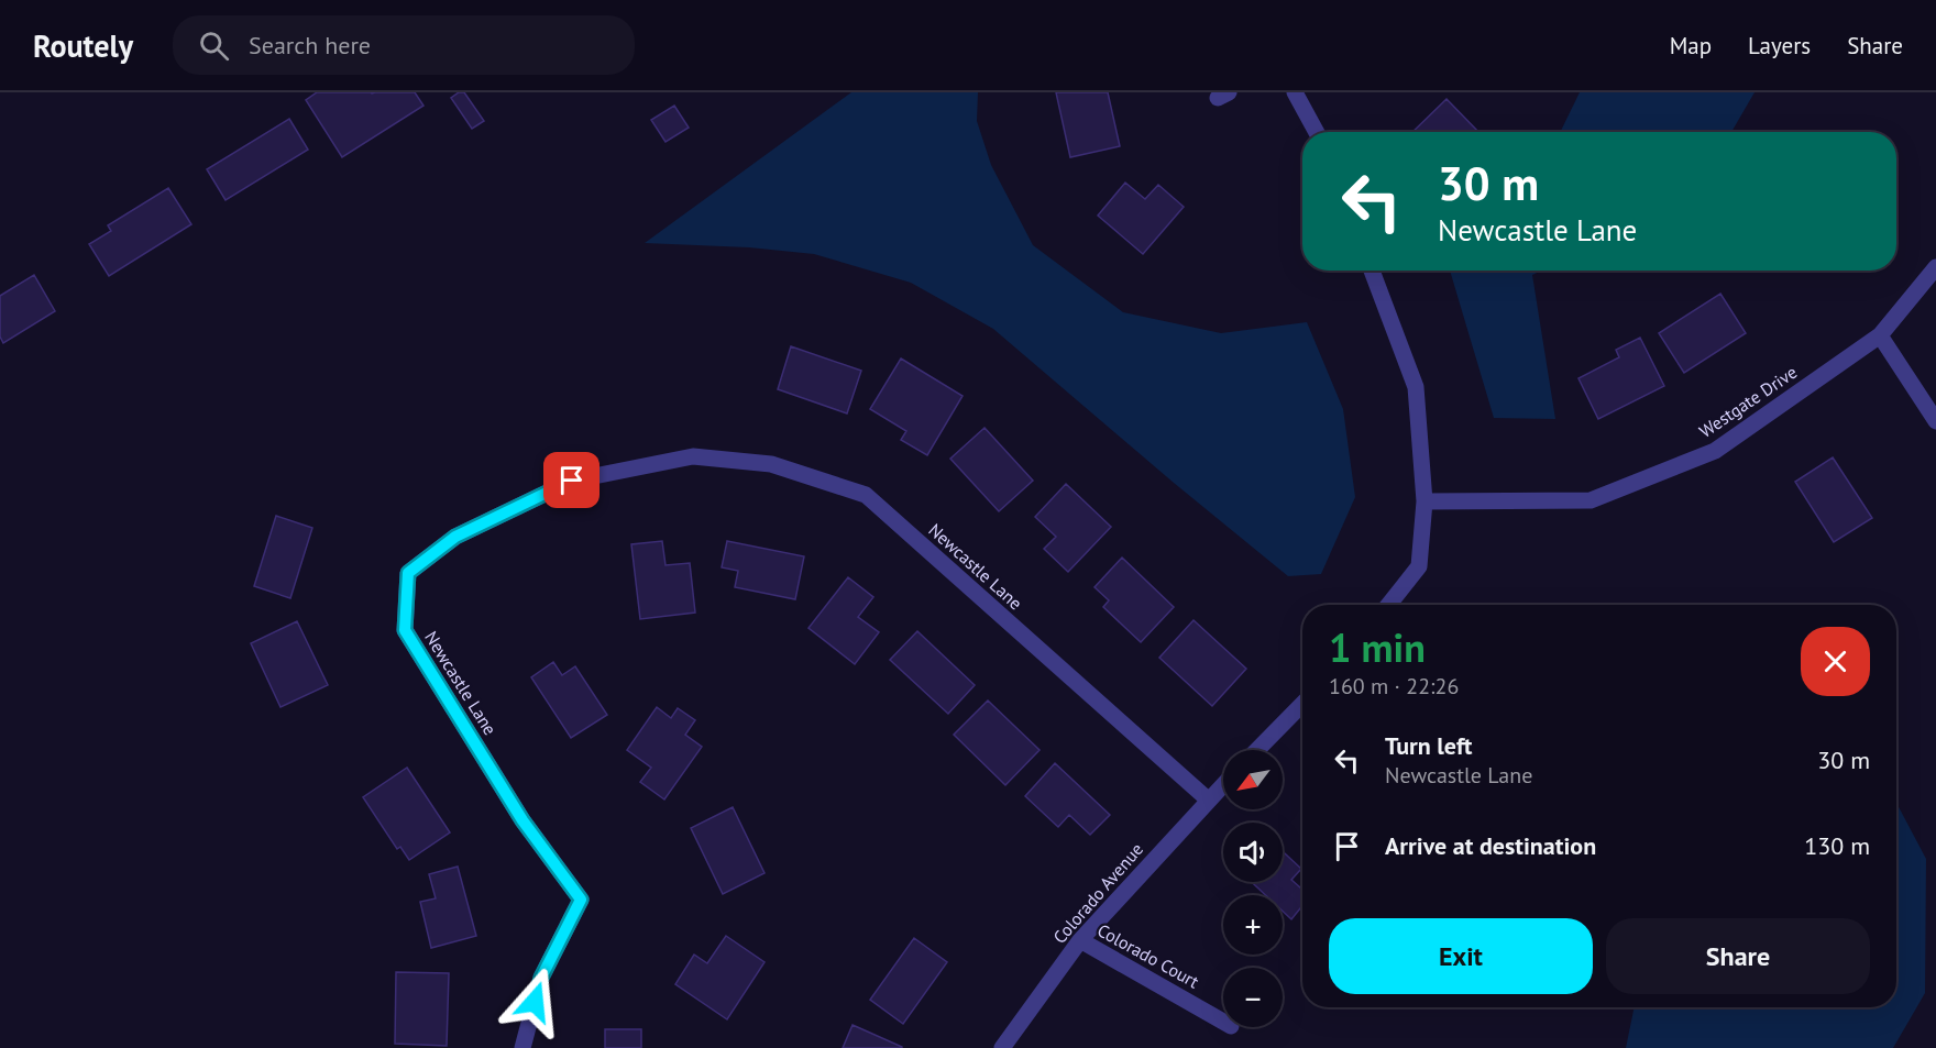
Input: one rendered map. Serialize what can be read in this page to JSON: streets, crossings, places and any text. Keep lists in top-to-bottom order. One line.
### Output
{"streets":{"street":["Westgate Drive","Newcastle Lane","Colorado Avenue","Colorado Court"]},"crossings":[["Newcastle Lane","Colorado Avenue"],["Colorado Avenue","Colorado Court"]],"north":"bottom left","page":{"header":"Routely","search":"Search here","nav":["Map","Layers","Share"],"turn":["30 m","Newcastle Lane"],"heading":["1 min","160 m · 22:26"],"list":[{"name":"Turn left","note":"Newcastle Lane","value":"30 m"},{"name":"Arrive at destination","value":"130 m"}],"map_buttons":["+","−"],"buttons":["Exit","Share"]}}
